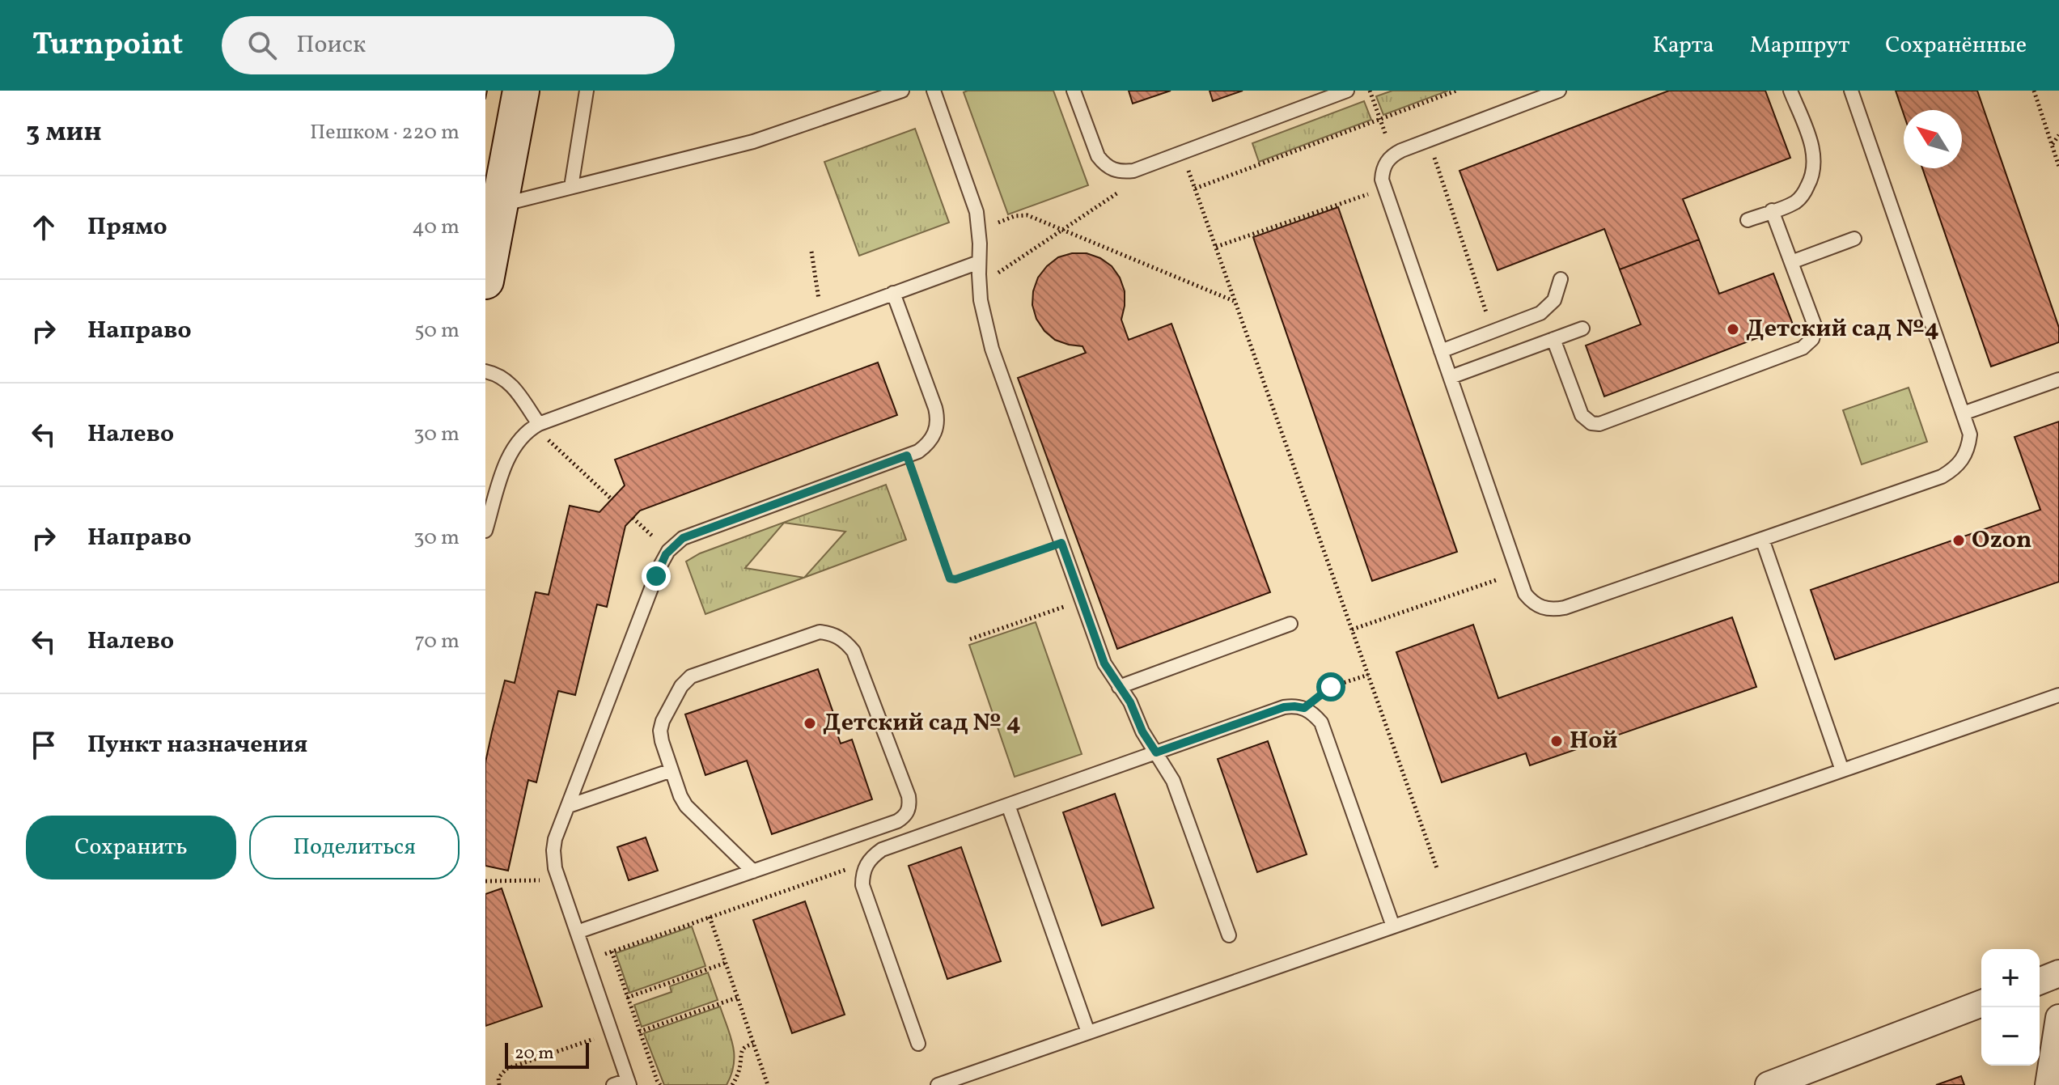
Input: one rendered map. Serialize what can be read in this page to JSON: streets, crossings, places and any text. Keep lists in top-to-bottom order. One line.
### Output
{"places":["Детский сад №4","Ozon","Детский сад № 4","Ной"],"scale_bar":"20 m","north":"top left","page":{"header":"Turnpoint","search":"Поиск","nav":["Карта","Маршрут","Сохранённые"],"heading":["3 мин","Пешком · 220 m"],"list":[["Прямо","40 m"],["Направо","50 m"],["Налево","30 m"],["Направо","30 m"],["Налево","70 m"],"Пункт назначения"],"buttons":["Сохранить","Поделиться"],"map_buttons":["+","−"],"scale":"20 m"}}
